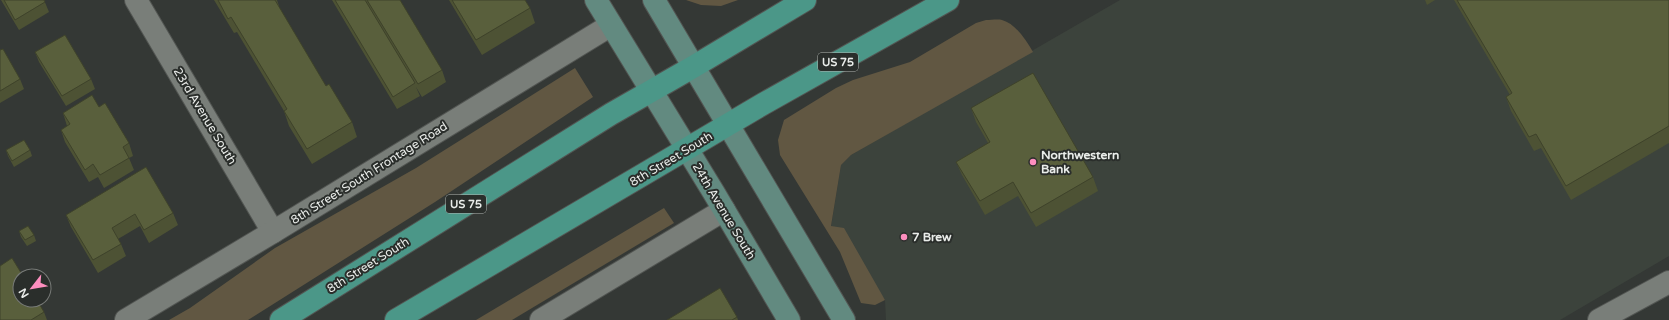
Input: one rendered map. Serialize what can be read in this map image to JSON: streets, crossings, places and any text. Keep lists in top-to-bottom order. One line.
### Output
{"streets":{"main road":["US 75","8th Street South"],"street":["23rd Avenue South","8th Street South Frontage Road","24th Avenue South"]},"crossings":[["23rd Avenue South","8th Street South Frontage Road"],["8th Street South","24th Avenue South"],["8th Street South Frontage Road","24th Avenue South"]],"places":["Northwestern Bank","7 Brew"],"north":"bottom left"}
